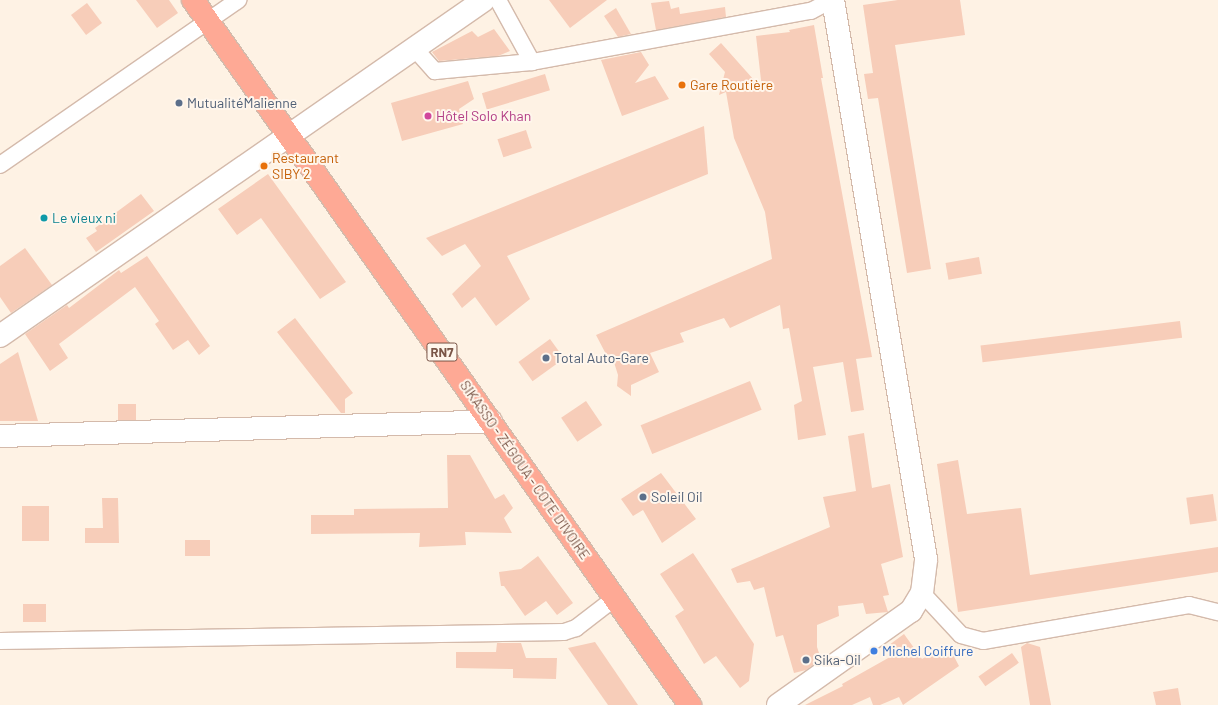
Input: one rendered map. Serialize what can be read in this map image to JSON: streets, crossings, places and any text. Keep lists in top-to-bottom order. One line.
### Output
{"streets":{"highway":["RN7","SIKASSO - ZÉGOUA - COTE D'IVOIRE"]},"places":["Gare Routière","MutualitéMalienne","Hôtel Solo Khan","Restaurant SIBY 2","Le vieux ni","Total Auto-Gare","Soleil Oil","Michel Coiffure","Sika-Oil"]}
